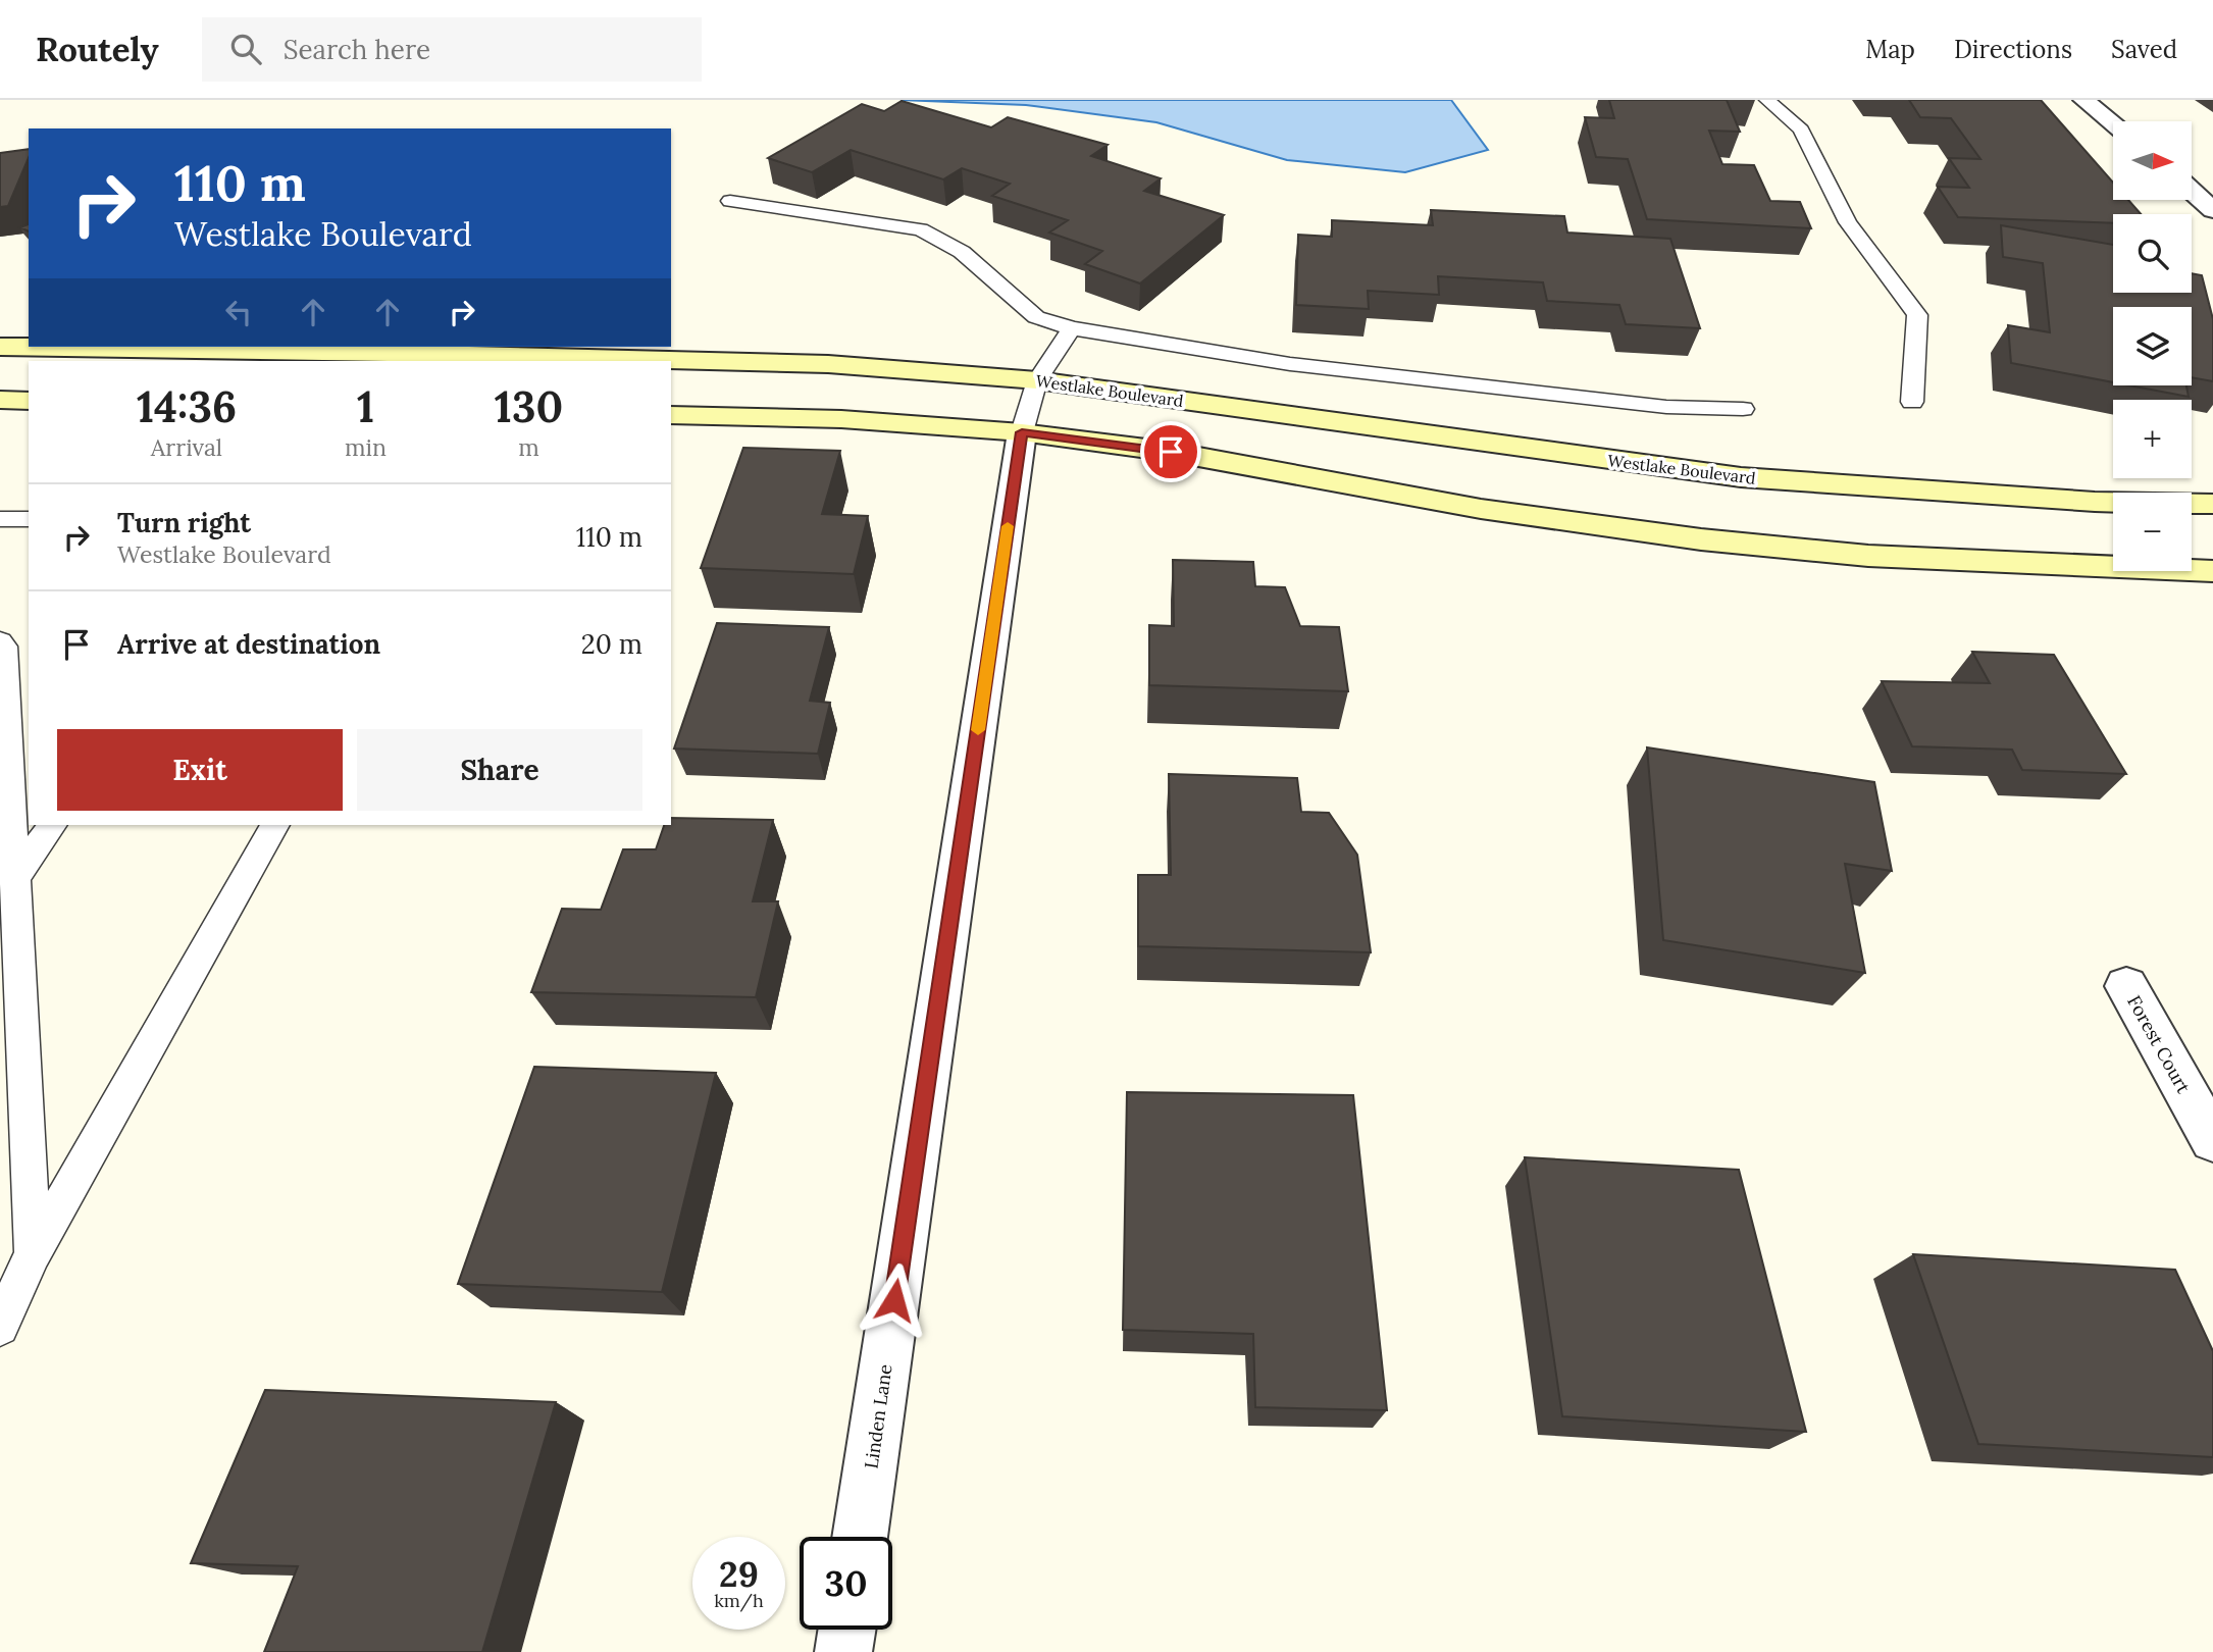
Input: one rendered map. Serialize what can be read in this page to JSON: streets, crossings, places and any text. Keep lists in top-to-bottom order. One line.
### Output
{"streets":{"street":["Westlake Boulevard","Forest Court","Linden Lane"]},"north":"right","page":{"header":"Routely","search":"Search here","nav":["Map","Directions","Saved"],"map_buttons":["+","−"],"turn":["110 m","Westlake Boulevard"],"eta":["14:36","Arrival","1","min","130","m"],"list":[{"name":"Turn right","note":"Westlake Boulevard","value":"110 m"},{"name":"Arrive at destination","value":"20 m"}],"buttons":["Exit","Share"],"speed":"29 km/h","limit":"30"}}
